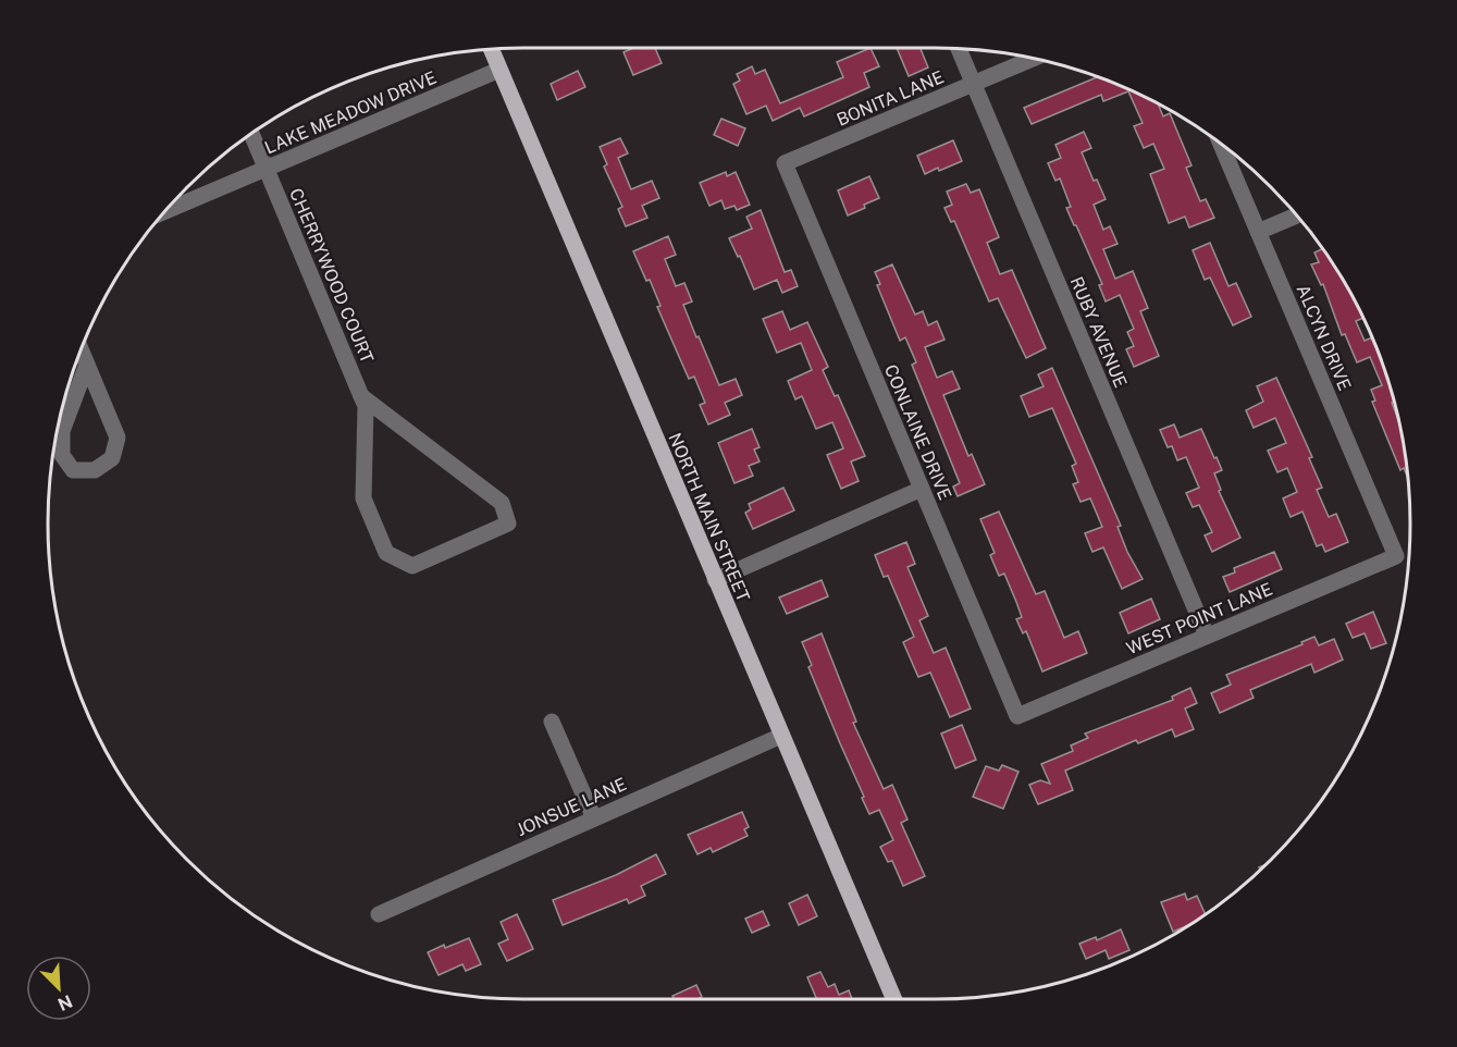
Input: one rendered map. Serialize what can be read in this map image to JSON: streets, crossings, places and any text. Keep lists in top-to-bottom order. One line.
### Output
{"streets":{"main road":["NORTH MAIN STREET"],"street":["BONITA LANE","LAKE MEADOW DRIVE","CHERRYWOOD COURT","RUBY AVENUE","ALCYN DRIVE","CONLAINE DRIVE","WEST POINT LANE","JONSUE LANE"]},"crossings":[["BONITA LANE","RUBY AVENUE"],["BONITA LANE","CONLAINE DRIVE"],["LAKE MEADOW DRIVE","CHERRYWOOD COURT"],["LAKE MEADOW DRIVE","NORTH MAIN STREET"],["RUBY AVENUE","WEST POINT LANE"],["ALCYN DRIVE","WEST POINT LANE"],["CONLAINE DRIVE","WEST POINT LANE"],["NORTH MAIN STREET","JONSUE LANE"]],"north":"bottom right"}
